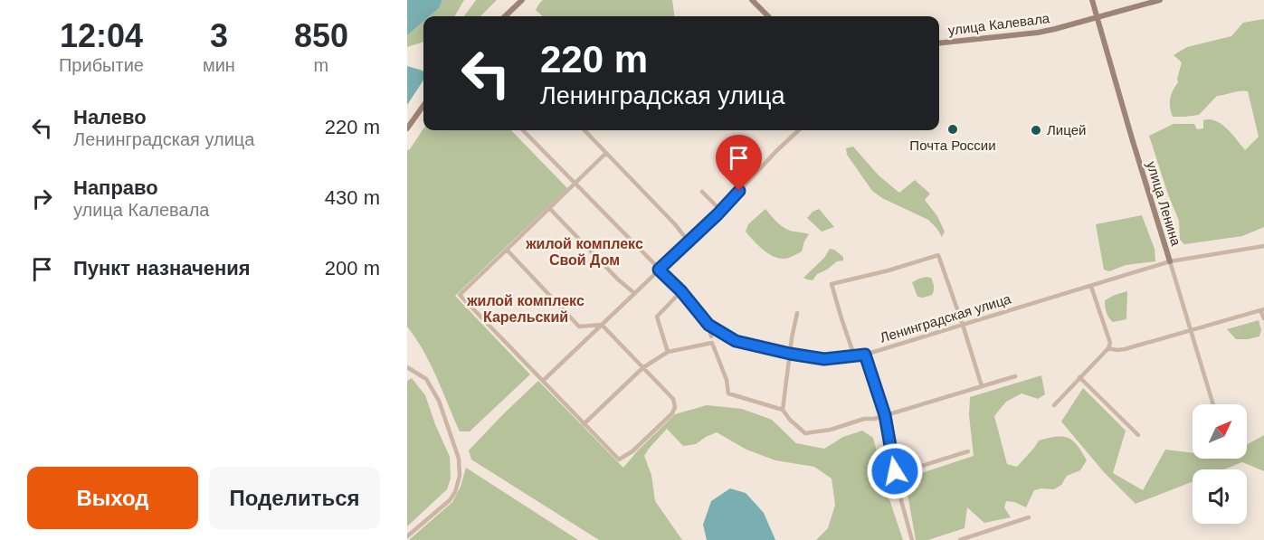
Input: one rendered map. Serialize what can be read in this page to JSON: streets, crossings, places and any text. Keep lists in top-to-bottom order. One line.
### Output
{"streets":{"street":["улица Калевала","улица Ленина","Ленинградская улица"]},"crossings":[["улица Калевала","улица Ленина"],["улица Ленина","Ленинградская улица"]],"districts":["жилой комплекс Свой Дом","жилой комплекс Карельский"],"places":["Почта России","Лицей"],"north":"top right","page":{"eta":["12:04","Прибытие","3","мин","850","m"],"turn":["220 m","Ленинградская улица"],"list":[{"name":"Налево","note":"Ленинградская улица","value":"220 m"},{"name":"Направо","note":"улица Калевала","value":"430 m"},{"name":"Пункт назначения","value":"200 m"}],"buttons":["Выход","Поделиться"]}}
